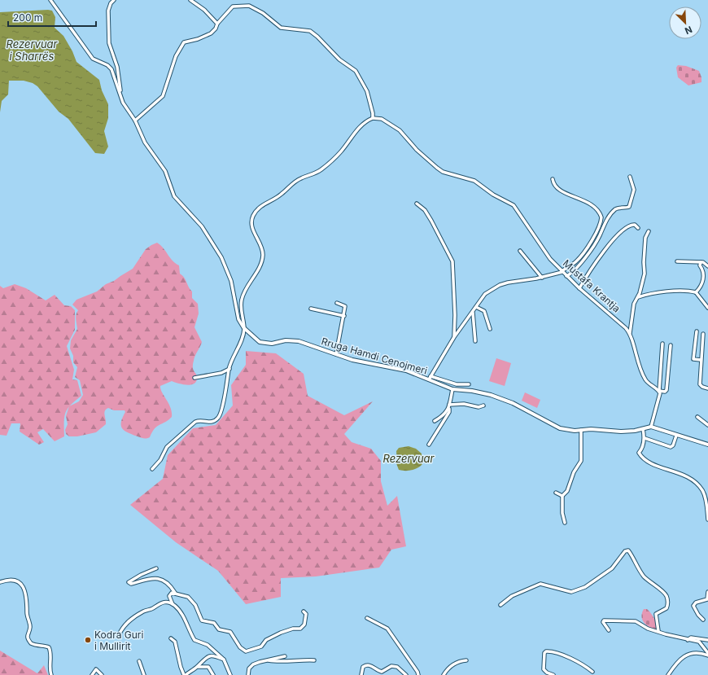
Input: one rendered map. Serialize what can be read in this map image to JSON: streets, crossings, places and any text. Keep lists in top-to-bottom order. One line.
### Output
{"streets":{"street":["Mustafa Krantja","Rruga Hamdi Cenojmeri"]},"water":["Rezervuar i Sharrës","Rezervuar"],"places":["Kodra Guri i Mullirit"],"scale_bar":"200 m","north":"bottom right"}
